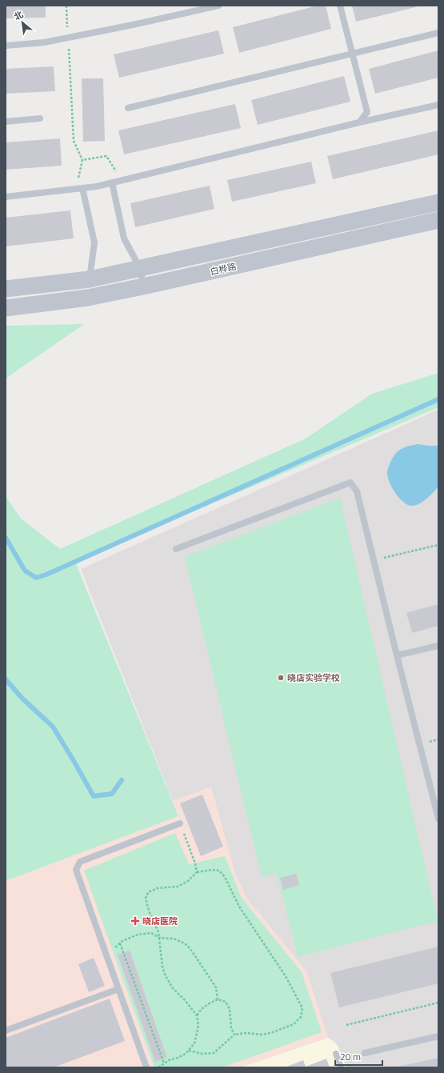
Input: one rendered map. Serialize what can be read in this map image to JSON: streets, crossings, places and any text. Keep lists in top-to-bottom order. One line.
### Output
{"streets":{"street":["白桦路"]},"places":{"other":["晓店实验学校"],"health":["晓店医院"]},"scale_bar":"20 m","north":"top left"}
